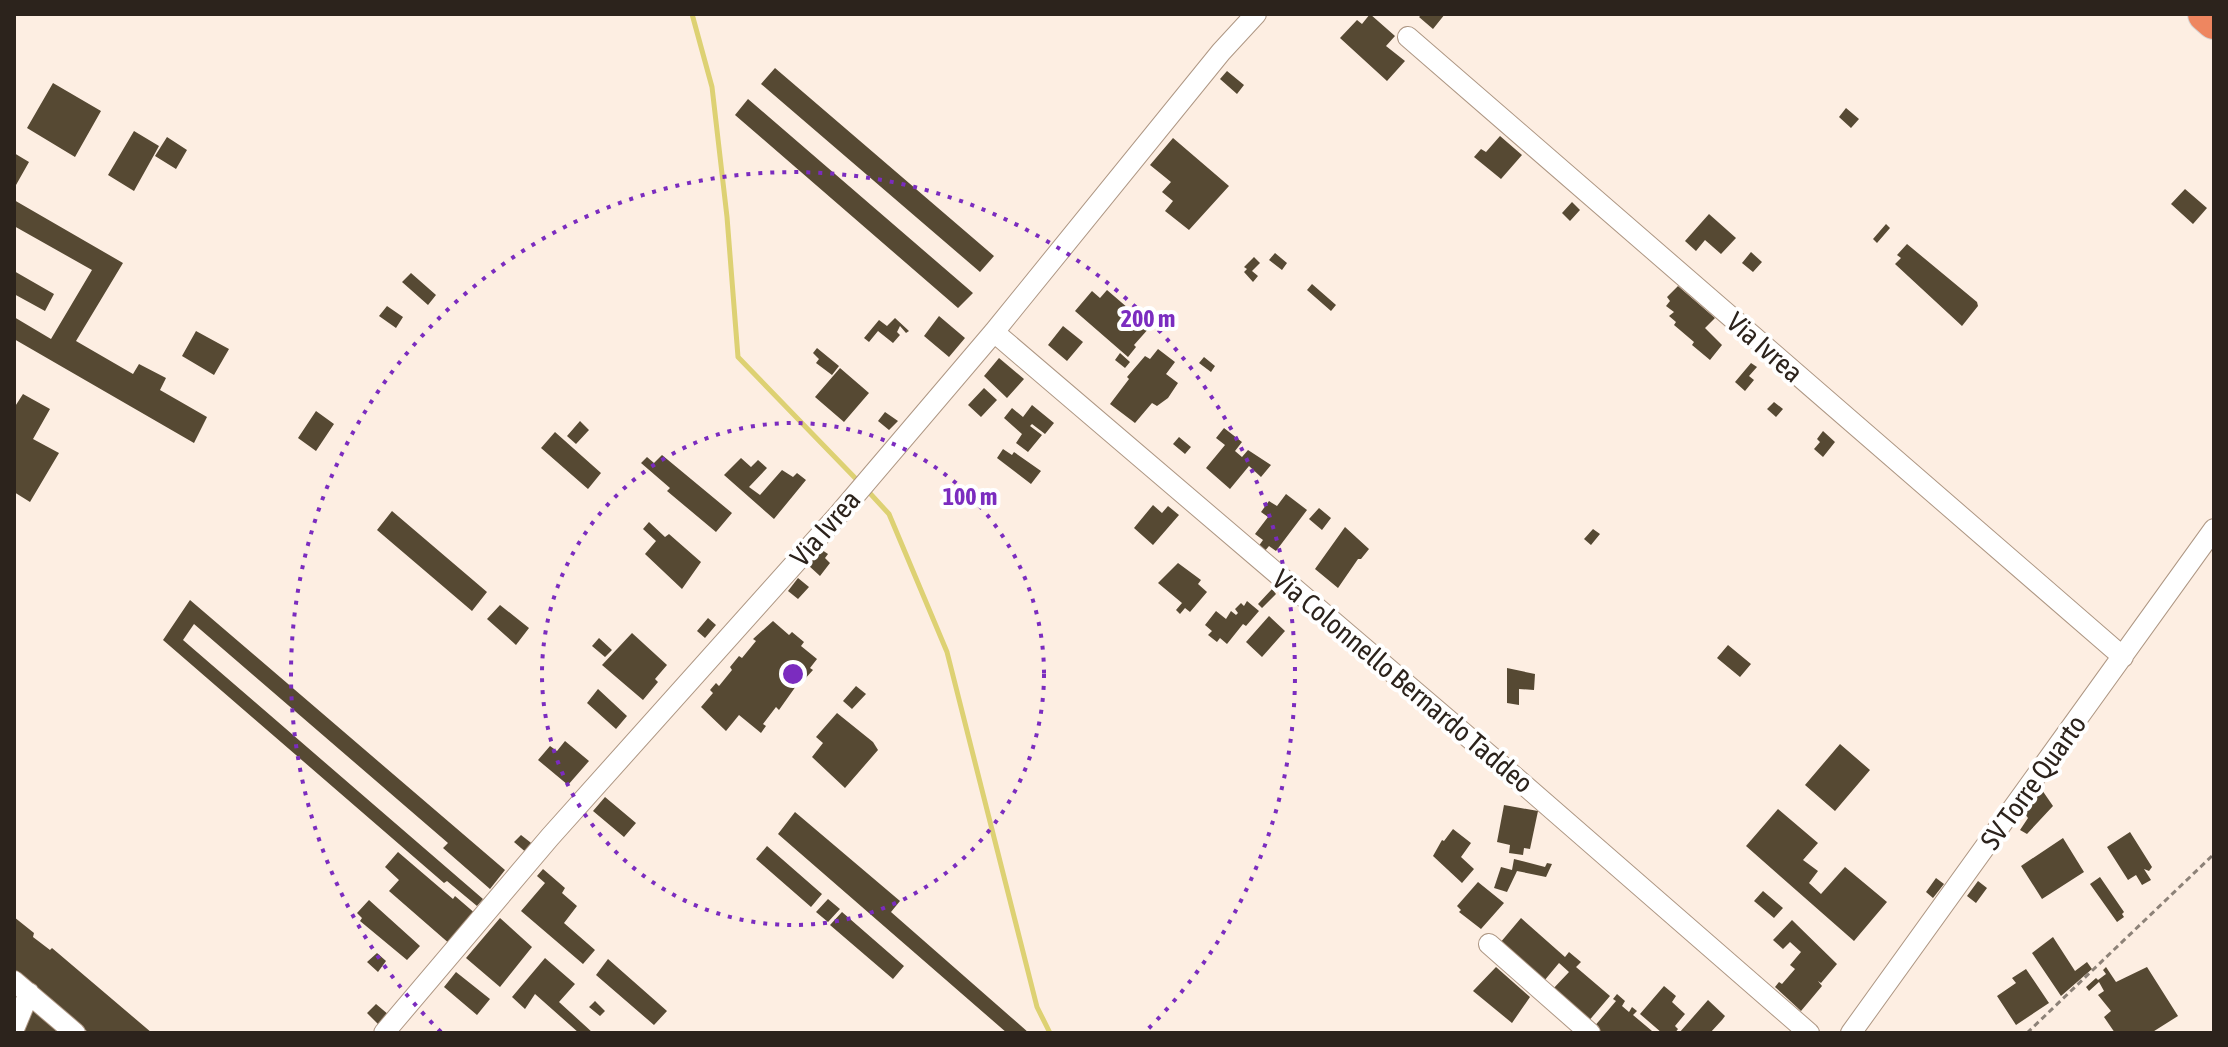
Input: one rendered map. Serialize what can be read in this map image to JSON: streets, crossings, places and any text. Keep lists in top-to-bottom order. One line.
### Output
{"streets":{"street":["Via Ivrea","Via Colonnello Bernardo Taddeo","SV Torre Quarto"]},"crossings":[["Via Ivrea","Via Colonnello Bernardo Taddeo"],["Via Ivrea","SV Torre Quarto"]],"rings":["200 m","100 m"]}
